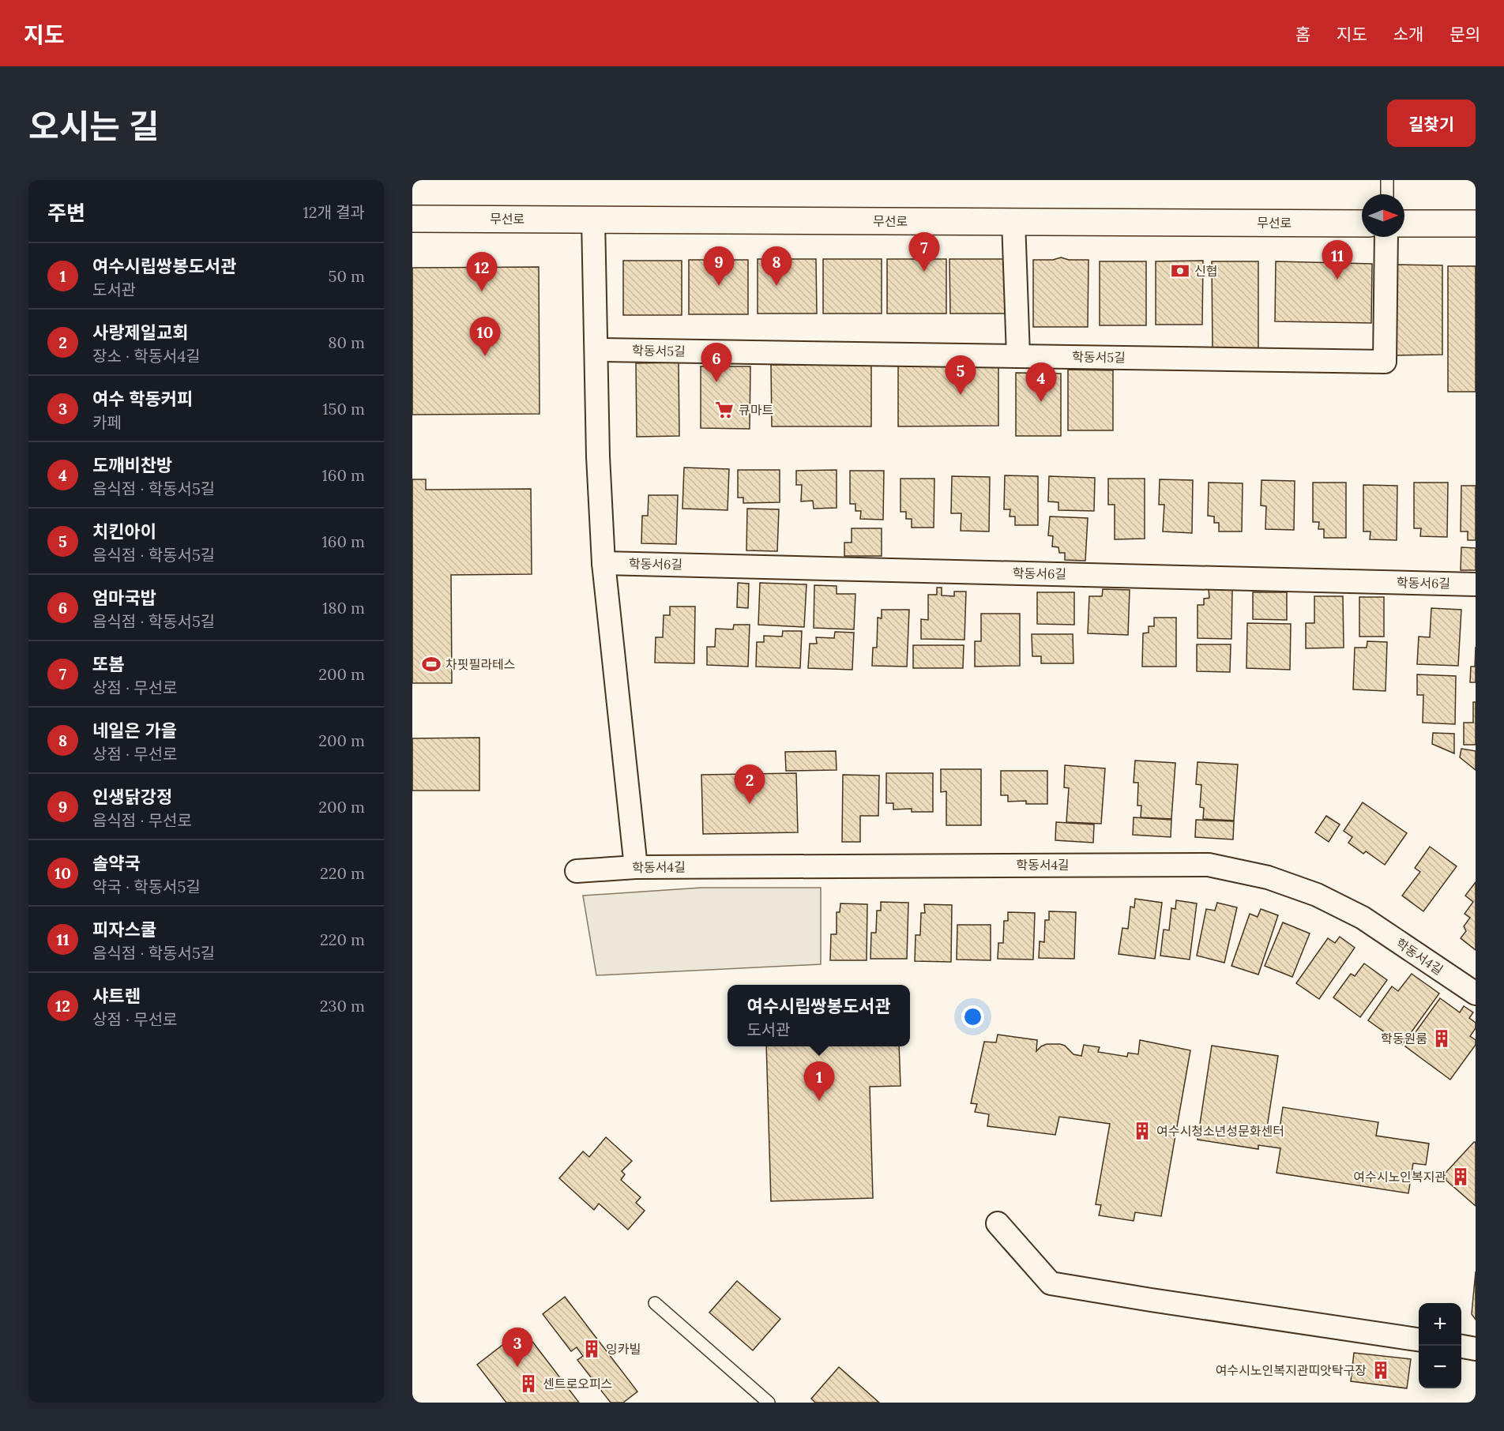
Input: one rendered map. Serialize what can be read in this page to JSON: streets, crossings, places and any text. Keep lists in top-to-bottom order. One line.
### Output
{"streets":{"street":["무선로","학동서5길","학동서6길","학동서4길"]},"places":{"bank":["신협"],"supermarket":["큐마트"],"sports":["차핏필라테스"],"building":["학동원룸","여수시청소년성문화센터","여수시노인복지관","잉카빌","여수시노인복지관띠앗탁구장","센트로오피스"]},"north":"right","page":{"header":"지도","nav":["홈","지도","소개","문의"],"title":"오시는 길","buttons":"길찾기","heading":["주변","12개 결과"],"pins":["7","11","8","9","12","10","6","5","4","2","1","3"],"list":[{"mark":"1","name":"여수시립쌍봉도서관","note":"도서관","value":"50 m"},{"mark":"2","name":"사랑제일교회","note":"장소 · 학동서4길","value":"80 m"},{"mark":"3","name":"여수 학동커피","note":"카페","value":"150 m"},{"mark":"4","name":"도깨비찬방","note":"음식점 · 학동서5길","value":"160 m"},{"mark":"5","name":"치킨아이","note":"음식점 · 학동서5길","value":"160 m"},{"mark":"6","name":"엄마국밥","note":"음식점 · 학동서5길","value":"180 m"},{"mark":"7","name":"또봄","note":"상점 · 무선로","value":"200 m"},{"mark":"8","name":"네일은 가을","note":"상점 · 무선로","value":"200 m"},{"mark":"9","name":"인생닭강정","note":"음식점 · 무선로","value":"200 m"},{"mark":"10","name":"솔약국","note":"약국 · 학동서5길","value":"220 m"},{"mark":"11","name":"피자스쿨","note":"음식점 · 학동서5길","value":"220 m"},{"mark":"12","name":"샤트렌","note":"상점 · 무선로","value":"230 m"}],"popup":["여수시립쌍봉도서관","도서관"],"map_buttons":["+","−"]}}
